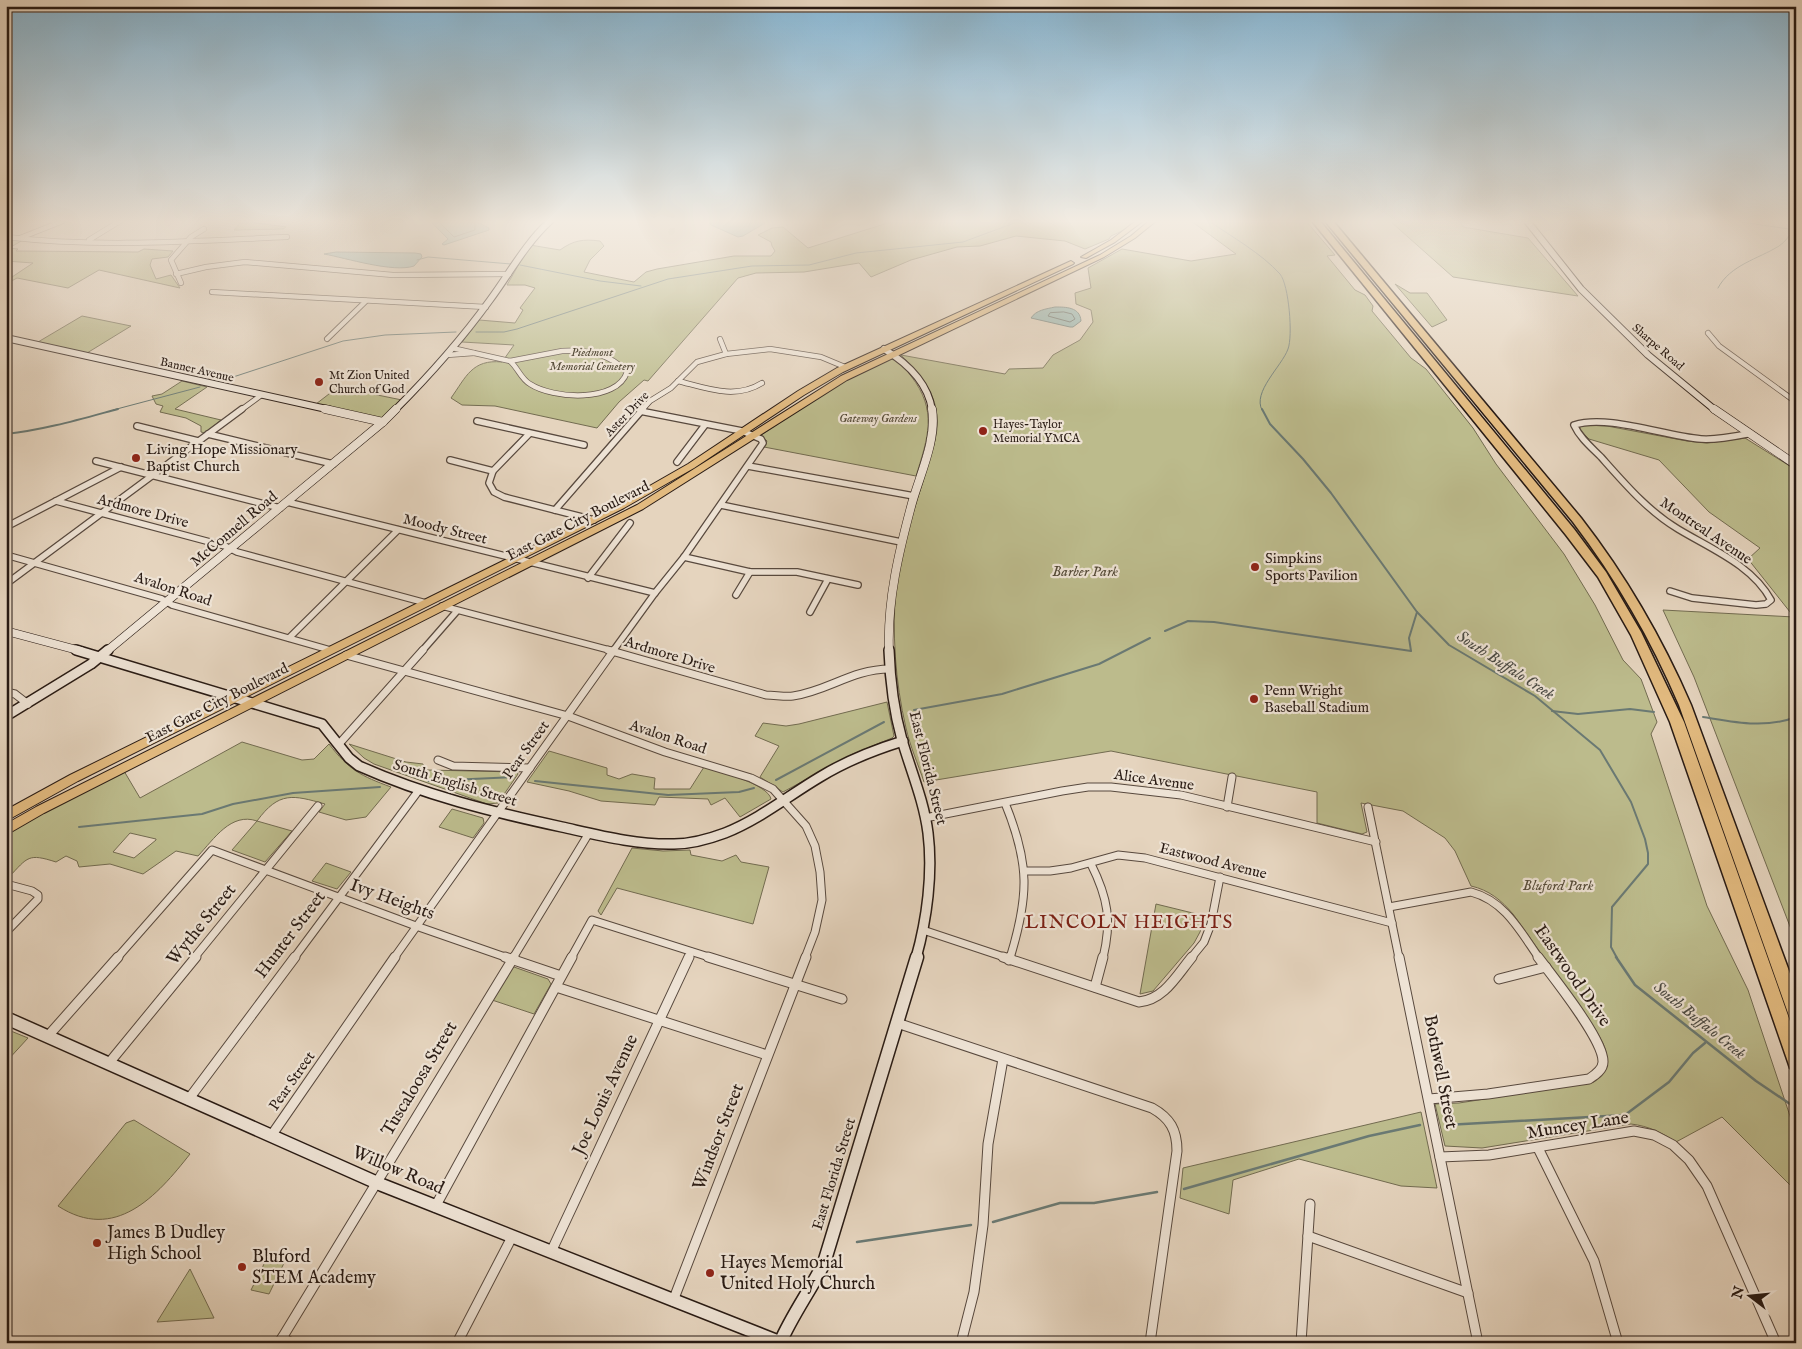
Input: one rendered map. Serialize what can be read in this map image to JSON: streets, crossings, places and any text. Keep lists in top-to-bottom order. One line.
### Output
{"streets":{"main road":["East Gate City Boulevard"],"street":["Sharpe Road","Banner Avenue","Aster Drive","Ardmore Drive","McConnell Road","Moody Street","Montreal Avenue","Avalon Road","Pear Street","East Florida Street","Alice Avenue","South English Street","Eastwood Avenue","Ivy Heights","Wythe Street","Hunter Street","Eastwood Drive","Bothwell Street","Tuscaloosa Street","Joe Louis Avenue","Muncey Lane","Windsor Street","Willow Road"]},"crossings":[["Sharpe Road","Montreal Avenue"],["Banner Avenue","McConnell Road"],["Aster Drive","East Gate City Boulevard"],["Ardmore Drive","East Gate City Boulevard"],["Ardmore Drive","McConnell Road"],["Ardmore Drive","Pear Street"],["Ardmore Drive","East Florida Street"],["East Gate City Boulevard","Moody Street"],["East Gate City Boulevard","Avalon Road"],["East Gate City Boulevard","Pear Street"],["East Gate City Boulevard","East Florida Street"],["East Gate City Boulevard","South English Street"],["McConnell Road","Moody Street"],["McConnell Road","Avalon Road"],["McConnell Road","South English Street"],["Moody Street","Pear Street"],["Avalon Road","Pear Street"],["Avalon Road","South English Street"],["Avalon Road","Windsor Street"],["Pear Street","South English Street"],["Pear Street","Ivy Heights"],["Pear Street","Willow Road"],["East Florida Street","Alice Avenue"],["East Florida Street","South English Street"],["East Florida Street","Willow Road"],["Alice Avenue","Bothwell Street"],["South English Street","Hunter Street"],["South English Street","Tuscaloosa Street"],["Eastwood Avenue","Bothwell Street"],["Ivy Heights","Wythe Street"],["Ivy Heights","Hunter Street"],["Ivy Heights","Tuscaloosa Street"],["Ivy Heights","Willow Road"],["Wythe Street","Willow Road"],["Hunter Street","Willow Road"],["Eastwood Drive","Bothwell Street"],["Bothwell Street","Muncey Lane"],["Tuscaloosa Street","Willow Road"],["Joe Louis Avenue","Willow Road"],["Windsor Street","Willow Road"]],"districts":["LINCOLN HEIGHTS"],"water":["South Buffalo Creek"],"parks":["Piedmont Memorial Cemetery","Gateway Gardens","Barber Park","Bluford Park"],"places":["Mt Zion United Church of God","Hayes-Taylor Memorial YMCA","Living Hope Missionary Baptist Church","Simpkins Sports Pavilion","Penn Wright Baseball Stadium","James B Dudley High School","Bluford STEM Academy","Hayes Memorial United Holy Church"],"north":"left"}
